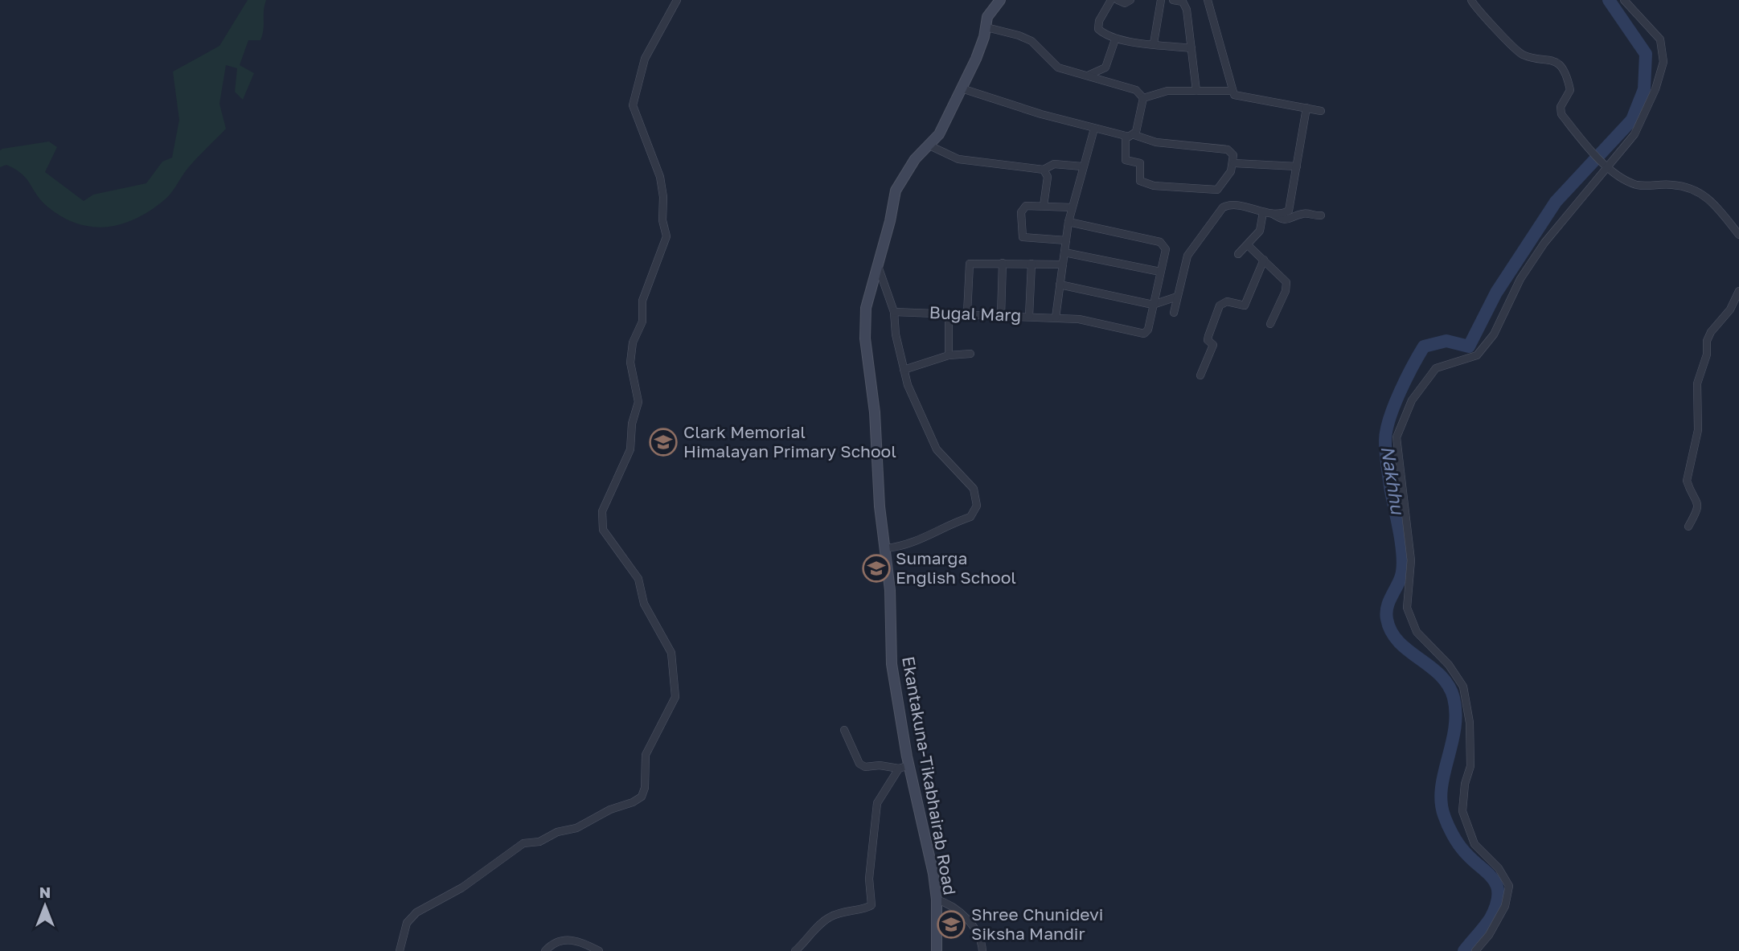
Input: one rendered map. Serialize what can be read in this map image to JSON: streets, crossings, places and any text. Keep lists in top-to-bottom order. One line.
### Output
{"streets":{"main road":["Ekantakuna-Tikabhairab Road"],"street":["Bugal Marg"]},"water":["Nakhhu"],"places":{"school or university":["Clark Memorial Himalayan Primary School","Sumarga English School","Shree Chunidevi Siksha Mandir"]},"north":"top"}
